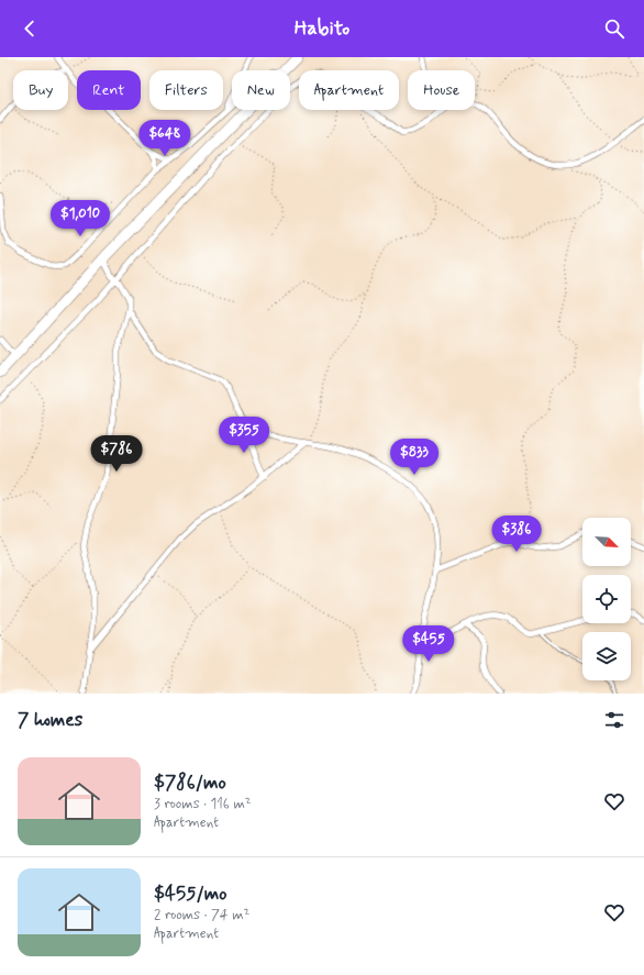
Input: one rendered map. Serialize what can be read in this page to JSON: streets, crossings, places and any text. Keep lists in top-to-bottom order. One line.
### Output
{"north":"bottom right","page":{"header":"Habito","chip":["Buy","Rent","Filters","New","Apartment","House"],"price":["$648","$1,010","$355","$786","$833","$386","$455"],"heading":"7 homes","list":[{"name":"$786/mo","note":"3 rooms · 116 m² · Apartment"},{"name":"$455/mo","note":"2 rooms · 74 m² · Apartment"}]}}
